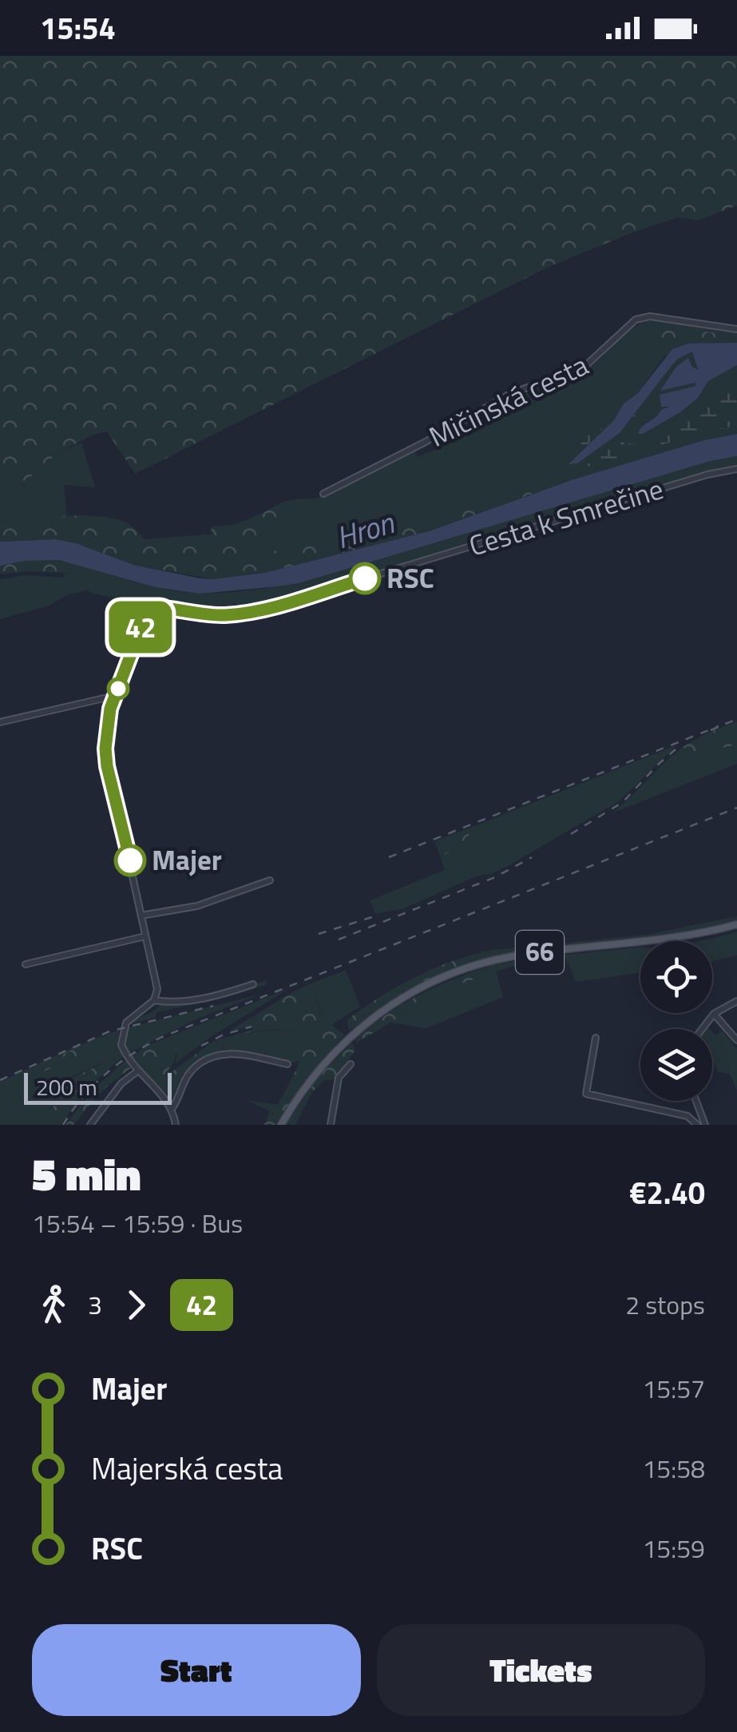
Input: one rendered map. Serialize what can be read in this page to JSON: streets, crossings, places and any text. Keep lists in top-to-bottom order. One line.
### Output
{"streets":{"main road":["66"],"street":["Mičinská cesta","Cesta k Smrečine"]},"water":["Hron"],"places":["RSC","Majer"],"lines":["bus line 42"],"scale_bar":"200 m","page":{"status":"15:54","on_map":"42","scale":"200 m","heading":["5 min","15:54 – 15:59 · Bus","€2.40"],"legs":["3","42","2 stops"],"list":[{"name":"Majer","value":"15:57"},{"name":"Majerská cesta","value":"15:58"},{"name":"RSC","value":"15:59"}],"buttons":["Start","Tickets"]}}
